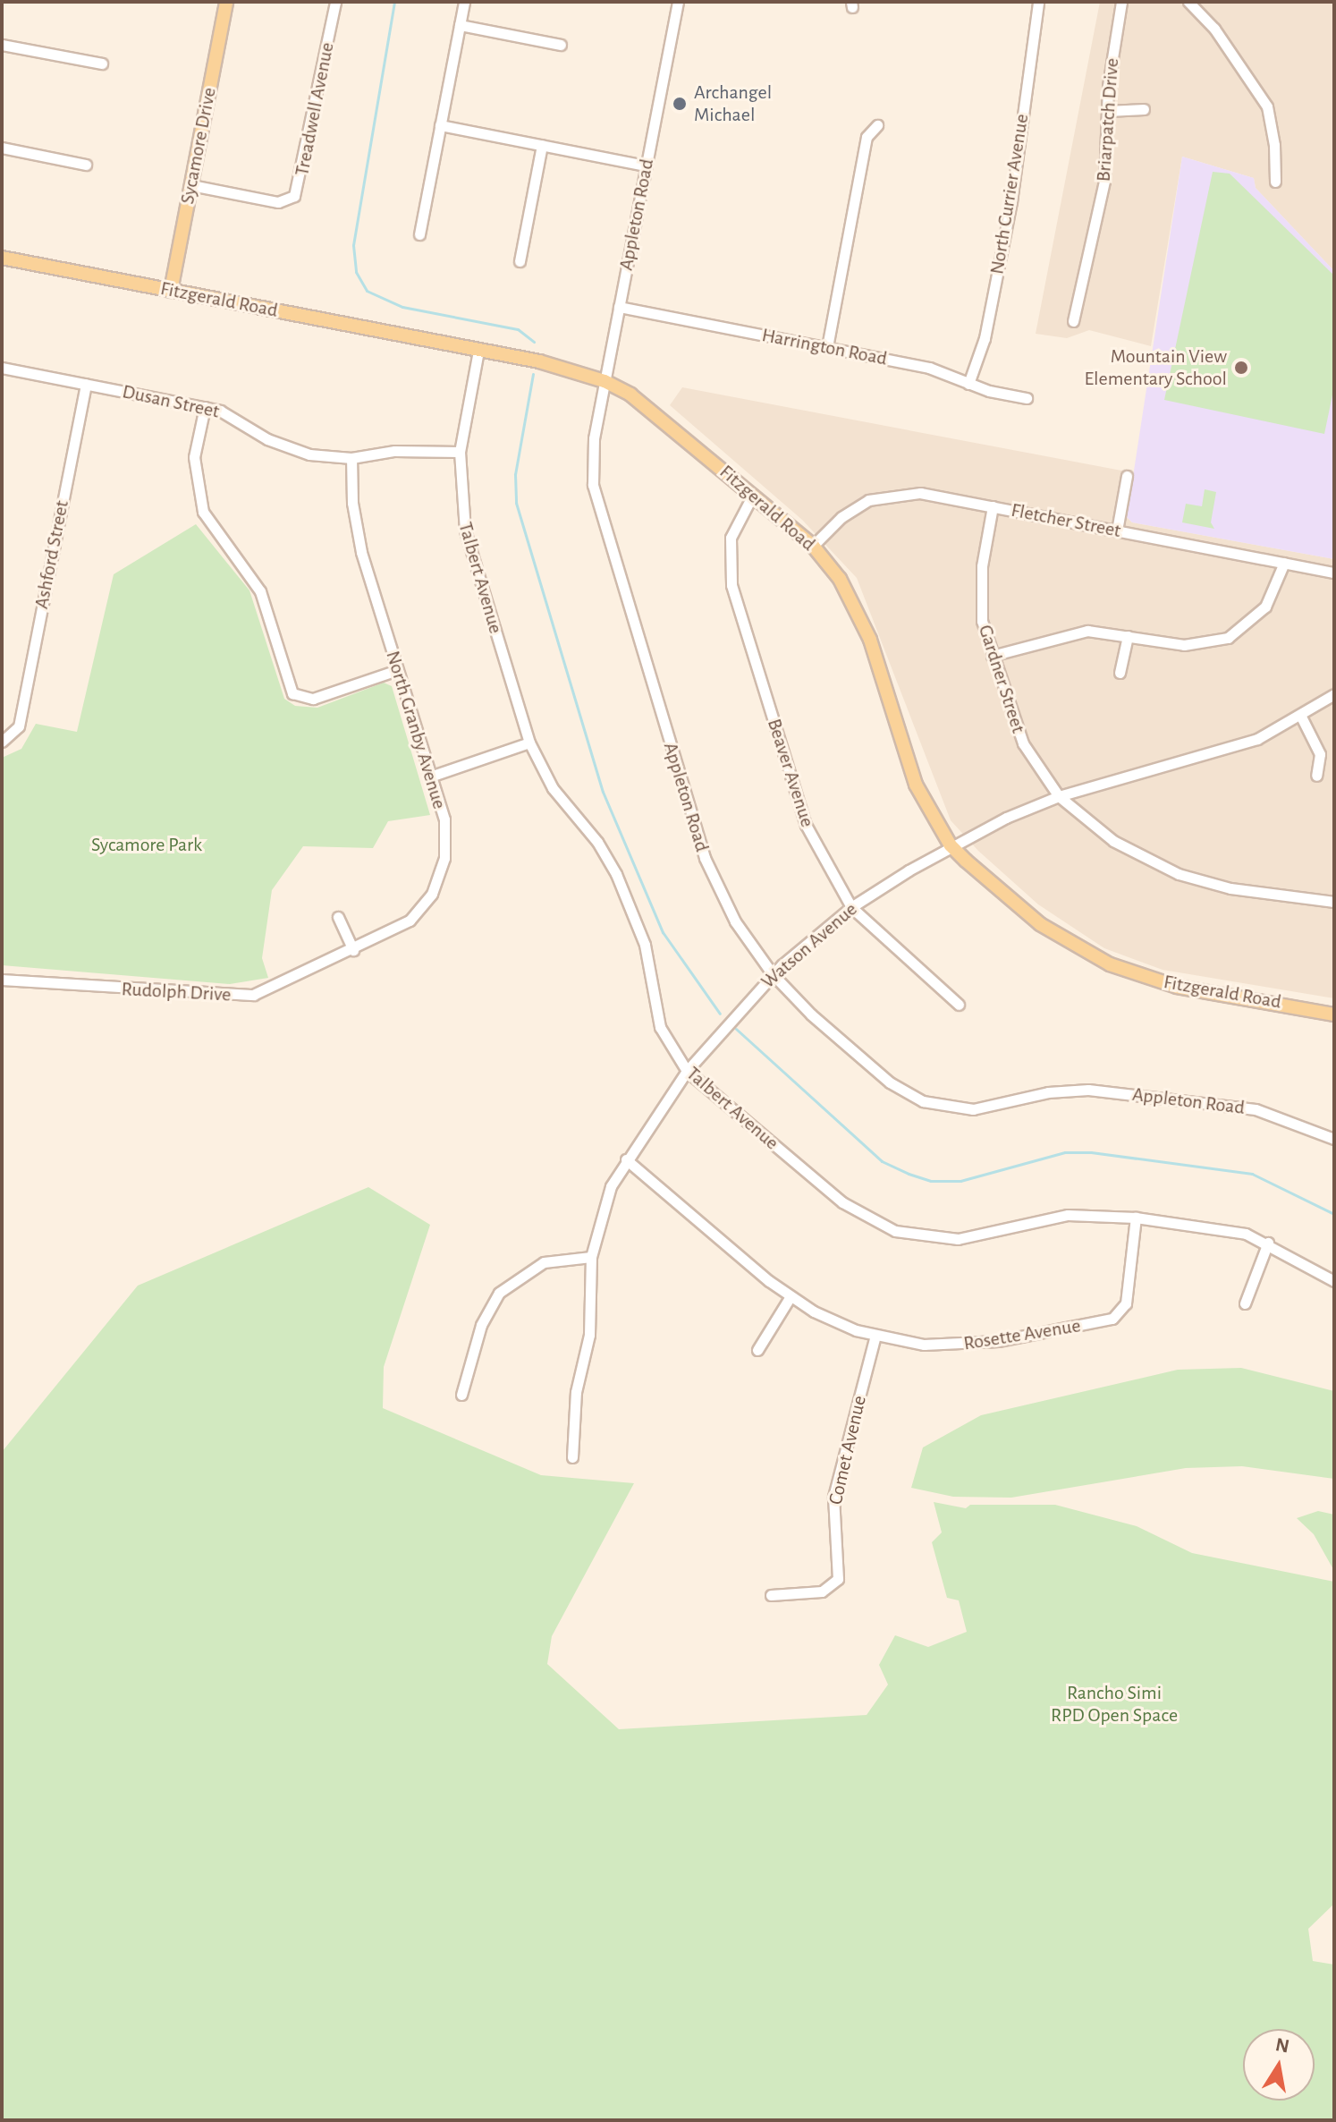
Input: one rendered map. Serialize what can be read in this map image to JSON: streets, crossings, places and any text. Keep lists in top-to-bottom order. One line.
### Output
{"streets":{"main road":["Sycamore Drive","Fitzgerald Road"],"street":["Treadwell Avenue","Briarpatch Drive","North Currier Avenue","Appleton Road","Harrington Road","Dusan Street","Fletcher Street","Ashford Street","Talbert Avenue","Gardner Street","North Granby Avenue","Beaver Avenue","Watson Avenue","Rudolph Drive","Rosette Avenue","Comet Avenue"]},"crossings":[["Treadwell Avenue","Sycamore Drive"],["Sycamore Drive","Fitzgerald Road"],["North Currier Avenue","Harrington Road"],["Appleton Road","Fitzgerald Road"],["Appleton Road","Harrington Road"],["Appleton Road","Watson Avenue"],["Fitzgerald Road","Fletcher Street"],["Fitzgerald Road","Talbert Avenue"],["Fitzgerald Road","Beaver Avenue"],["Fitzgerald Road","Watson Avenue"],["Dusan Street","Ashford Street"],["Dusan Street","Talbert Avenue"],["Dusan Street","North Granby Avenue"],["Fletcher Street","Gardner Street"],["Talbert Avenue","Watson Avenue"],["Talbert Avenue","Rosette Avenue"],["Gardner Street","Watson Avenue"],["North Granby Avenue","Rudolph Drive"],["Beaver Avenue","Watson Avenue"],["Watson Avenue","Rosette Avenue"],["Rosette Avenue","Comet Avenue"]],"parks":["Sycamore Park","Rancho Simi RPD Open Space"],"places":["Archangel Michael","Mountain View Elementary School"],"north":"top"}
